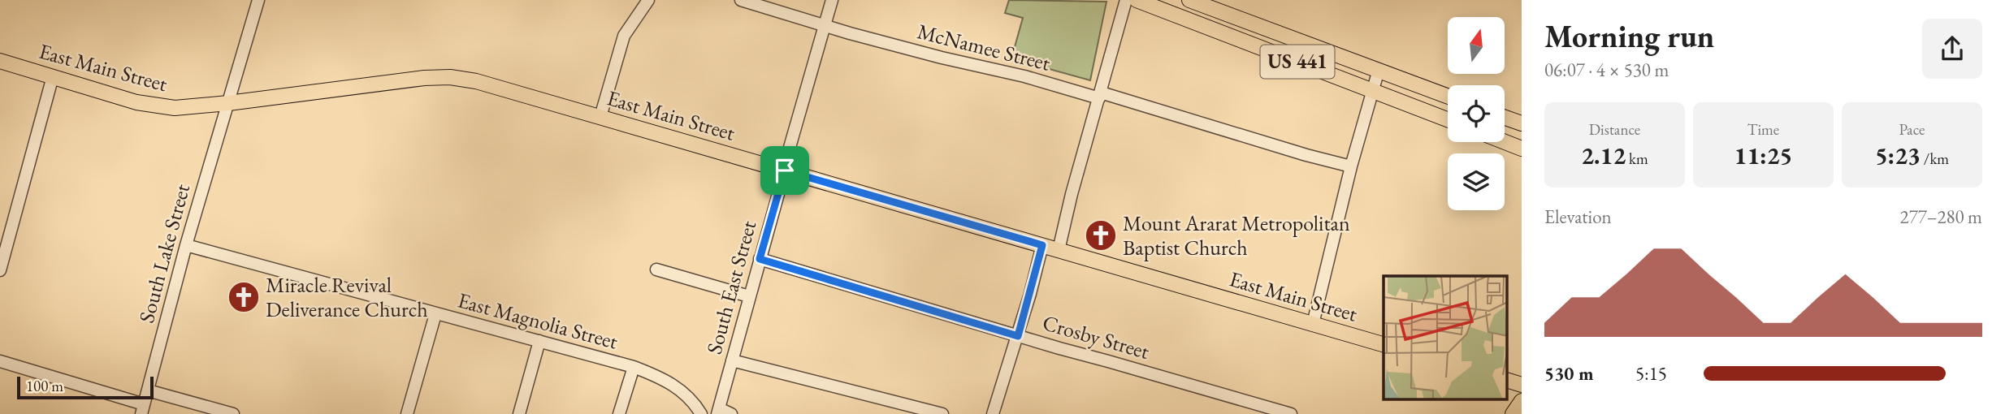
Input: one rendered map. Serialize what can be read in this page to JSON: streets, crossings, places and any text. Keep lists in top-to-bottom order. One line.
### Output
{"streets":{"main road":["US 441","East Main Street"],"street":["McNamee Street","South Lake Street","South East Street","East Magnolia Street","Crosby Street"]},"crossings":[["McNamee Street","South East Street"],["East Main Street","South Lake Street"],["East Main Street","South East Street"],["South Lake Street","East Magnolia Street"],["South East Street","Crosby Street"]],"places":{"church":["Mount Ararat Metropolitan Baptist Church","Miracle Revival Deliverance Church"]},"scale_bar":"100 m","north":"top","page":{"heading":["Morning run","06:07 · 4 × 530 m"],"stats":[["Distance","2.12 km"],["Time","11:25"],["Pace","5:23 /km"]],"chart":["Elevation","277–280 m"],"list":[{"name":"530 m","note":"5:15"}],"scale":"100 m"}}
